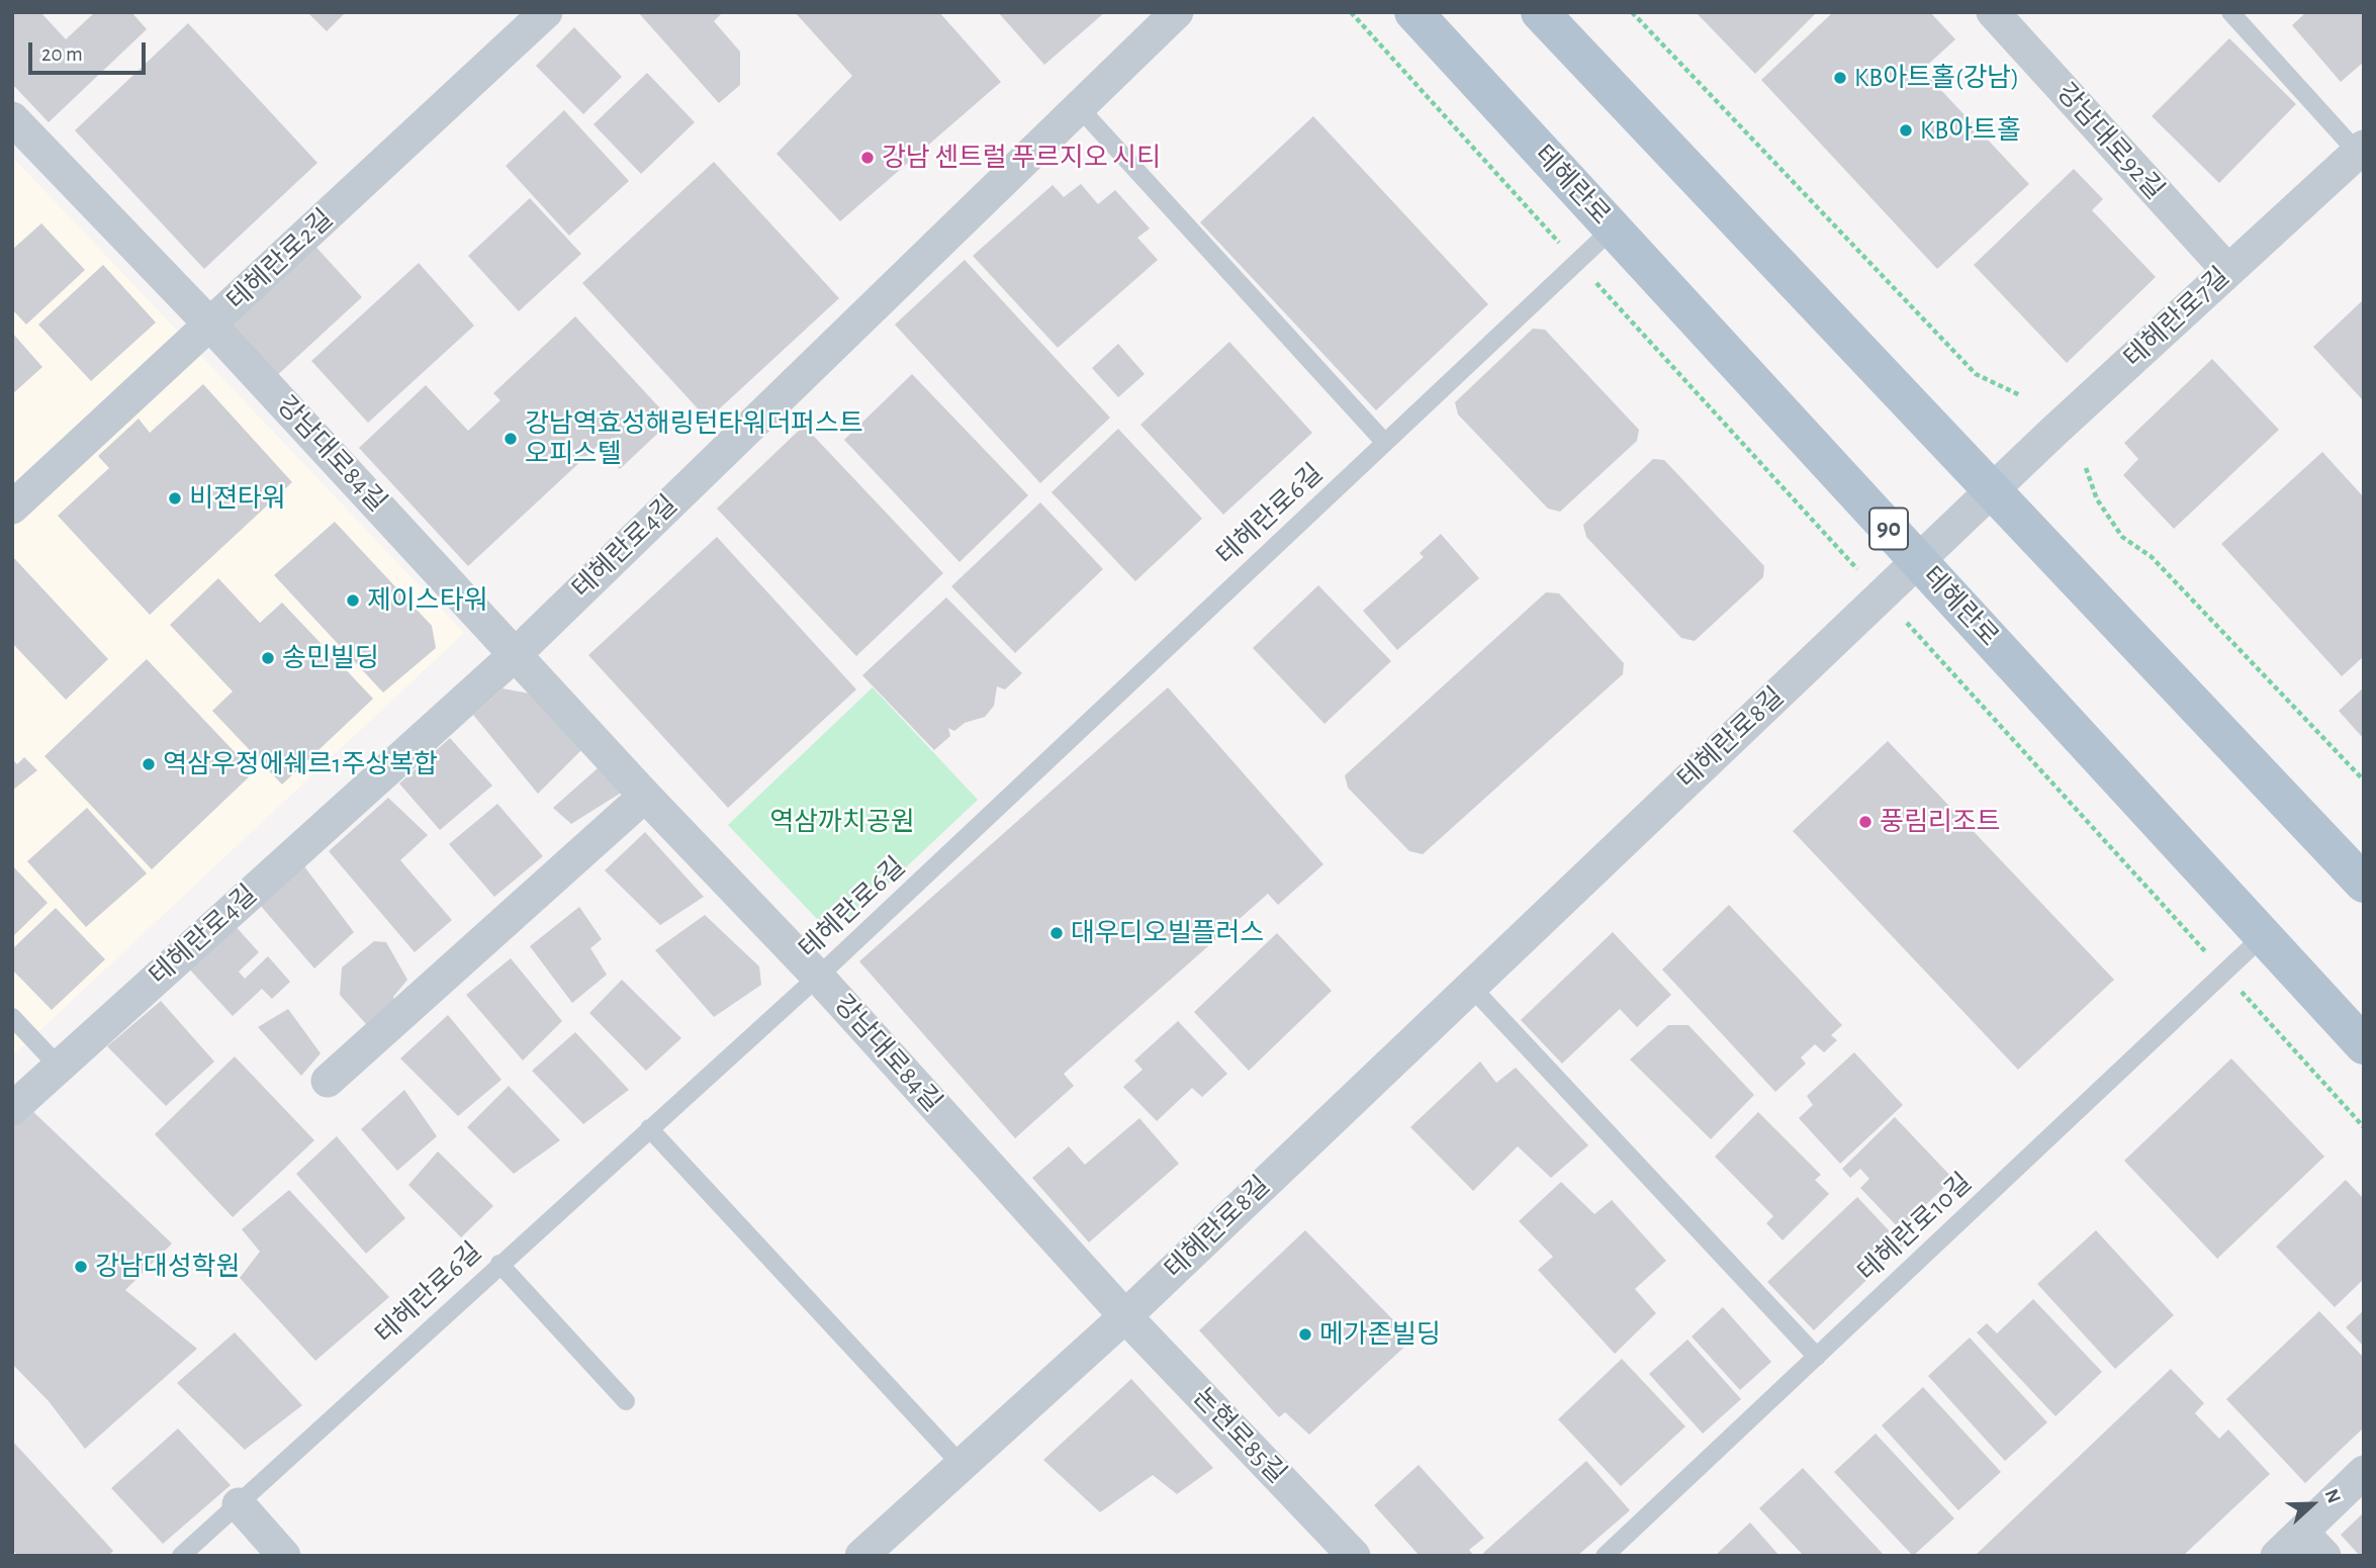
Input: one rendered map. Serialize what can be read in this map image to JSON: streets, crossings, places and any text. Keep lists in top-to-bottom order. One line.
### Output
{"streets":{"main road":["테헤란로","90"],"street":["강남대로92길","테헤란로2길","테헤란로7길","강남대로84길","테헤란로4길","테헤란로8길","논현로85길"],"lane":["테헤란로6길","테헤란로10길"]},"crossings":[["강남대로92길","테헤란로7길"],["테헤란로","테헤란로6길"],["테헤란로","테헤란로8길"],["테헤란로","테헤란로10길"],["테헤란로2길","강남대로84길"],["테헤란로7길","테헤란로8길"],["강남대로84길","테헤란로6길"],["강남대로84길","테헤란로4길"],["강남대로84길","테헤란로8길"],["강남대로84길","논현로85길"],["테헤란로8길","논현로85길"]],"parks":["역삼까치공원"],"places":["KB아트홀(강남)","KB아트홀","강남 센트럴 푸르지오 시티","강남역효성해링턴타워더퍼스트 오피스텔","비젼타워","제이스타워","송민빌딩","역삼우정에쉐르1주상복합","풍림리조트","대우디오빌플러스","강남대성학원","메가존빌딩"],"scale_bar":"20 m","north":"right"}
